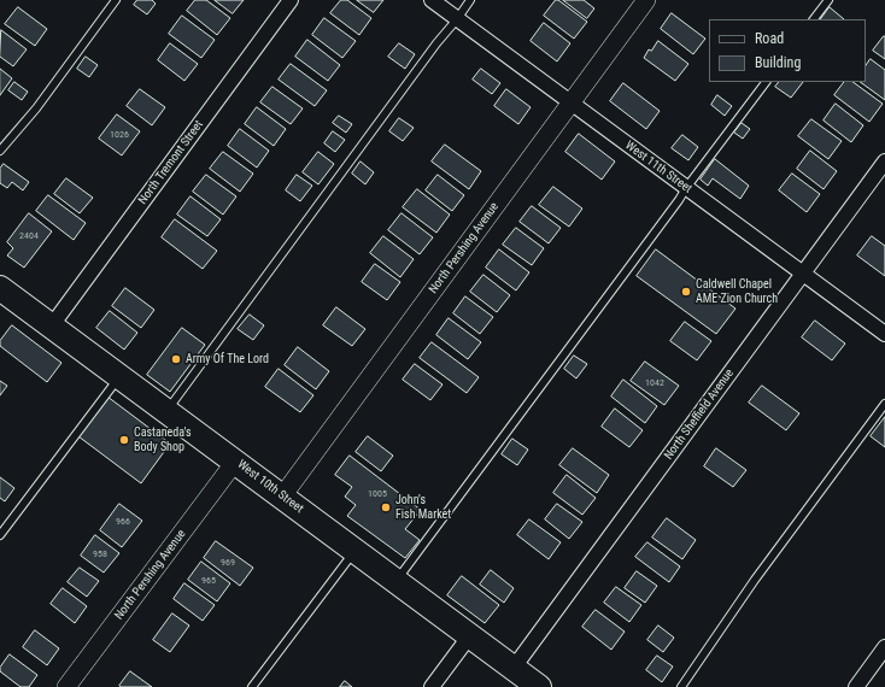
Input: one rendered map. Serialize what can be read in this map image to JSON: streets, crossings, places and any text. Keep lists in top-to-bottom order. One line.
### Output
{"streets":{"main road":["West 10th Street"],"street":["North Tremont Street","West 11th Street","North Pershing Avenue","North Sheffield Avenue"]},"crossings":[["North Tremont Street","West 10th Street"],["West 11th Street","North Pershing Avenue"],["West 11th Street","North Sheffield Avenue"],["North Pershing Avenue","West 10th Street"],["North Sheffield Avenue","West 10th Street"]],"places":["Caldwell Chapel AME Zion Church","Army Of The Lord","Castaneda's Body Shop","John's Fish Market"],"house_numbers":["1026","2404","1042","1005","966","958","969","965"],"legend":["Road","Building"]}
